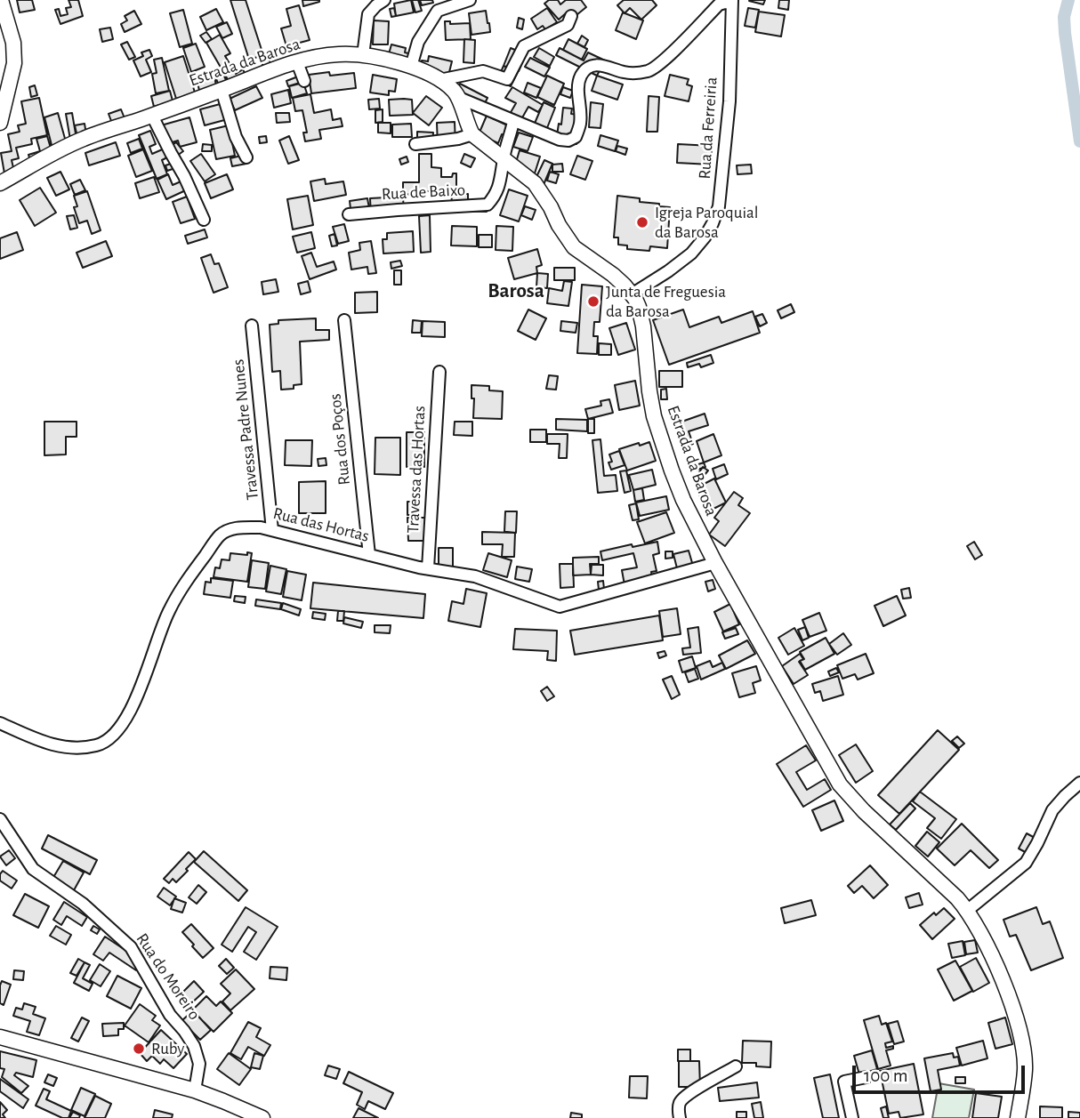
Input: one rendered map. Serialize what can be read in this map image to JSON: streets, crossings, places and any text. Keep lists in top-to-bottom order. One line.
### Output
{"streets":{"street":["Estrada da Barosa","Rua da Ferreiria","Rua de Baixo","Travessa Padre Nunes","Rua dos Poços","Travessa das Hortas","Rua das Hortas","Rua do Moreiro"]},"crossings":[["Estrada da Barosa","Rua da Ferreiria"],["Estrada da Barosa","Rua de Baixo"],["Estrada da Barosa","Rua das Hortas"],["Travessa Padre Nunes","Rua das Hortas"],["Rua dos Poços","Rua das Hortas"],["Travessa das Hortas","Rua das Hortas"]],"districts":["Barosa"],"places":["Igreja Paroquial da Barosa","Junta de Freguesia da Barosa","Ruby"],"scale_bar":"100 m"}
